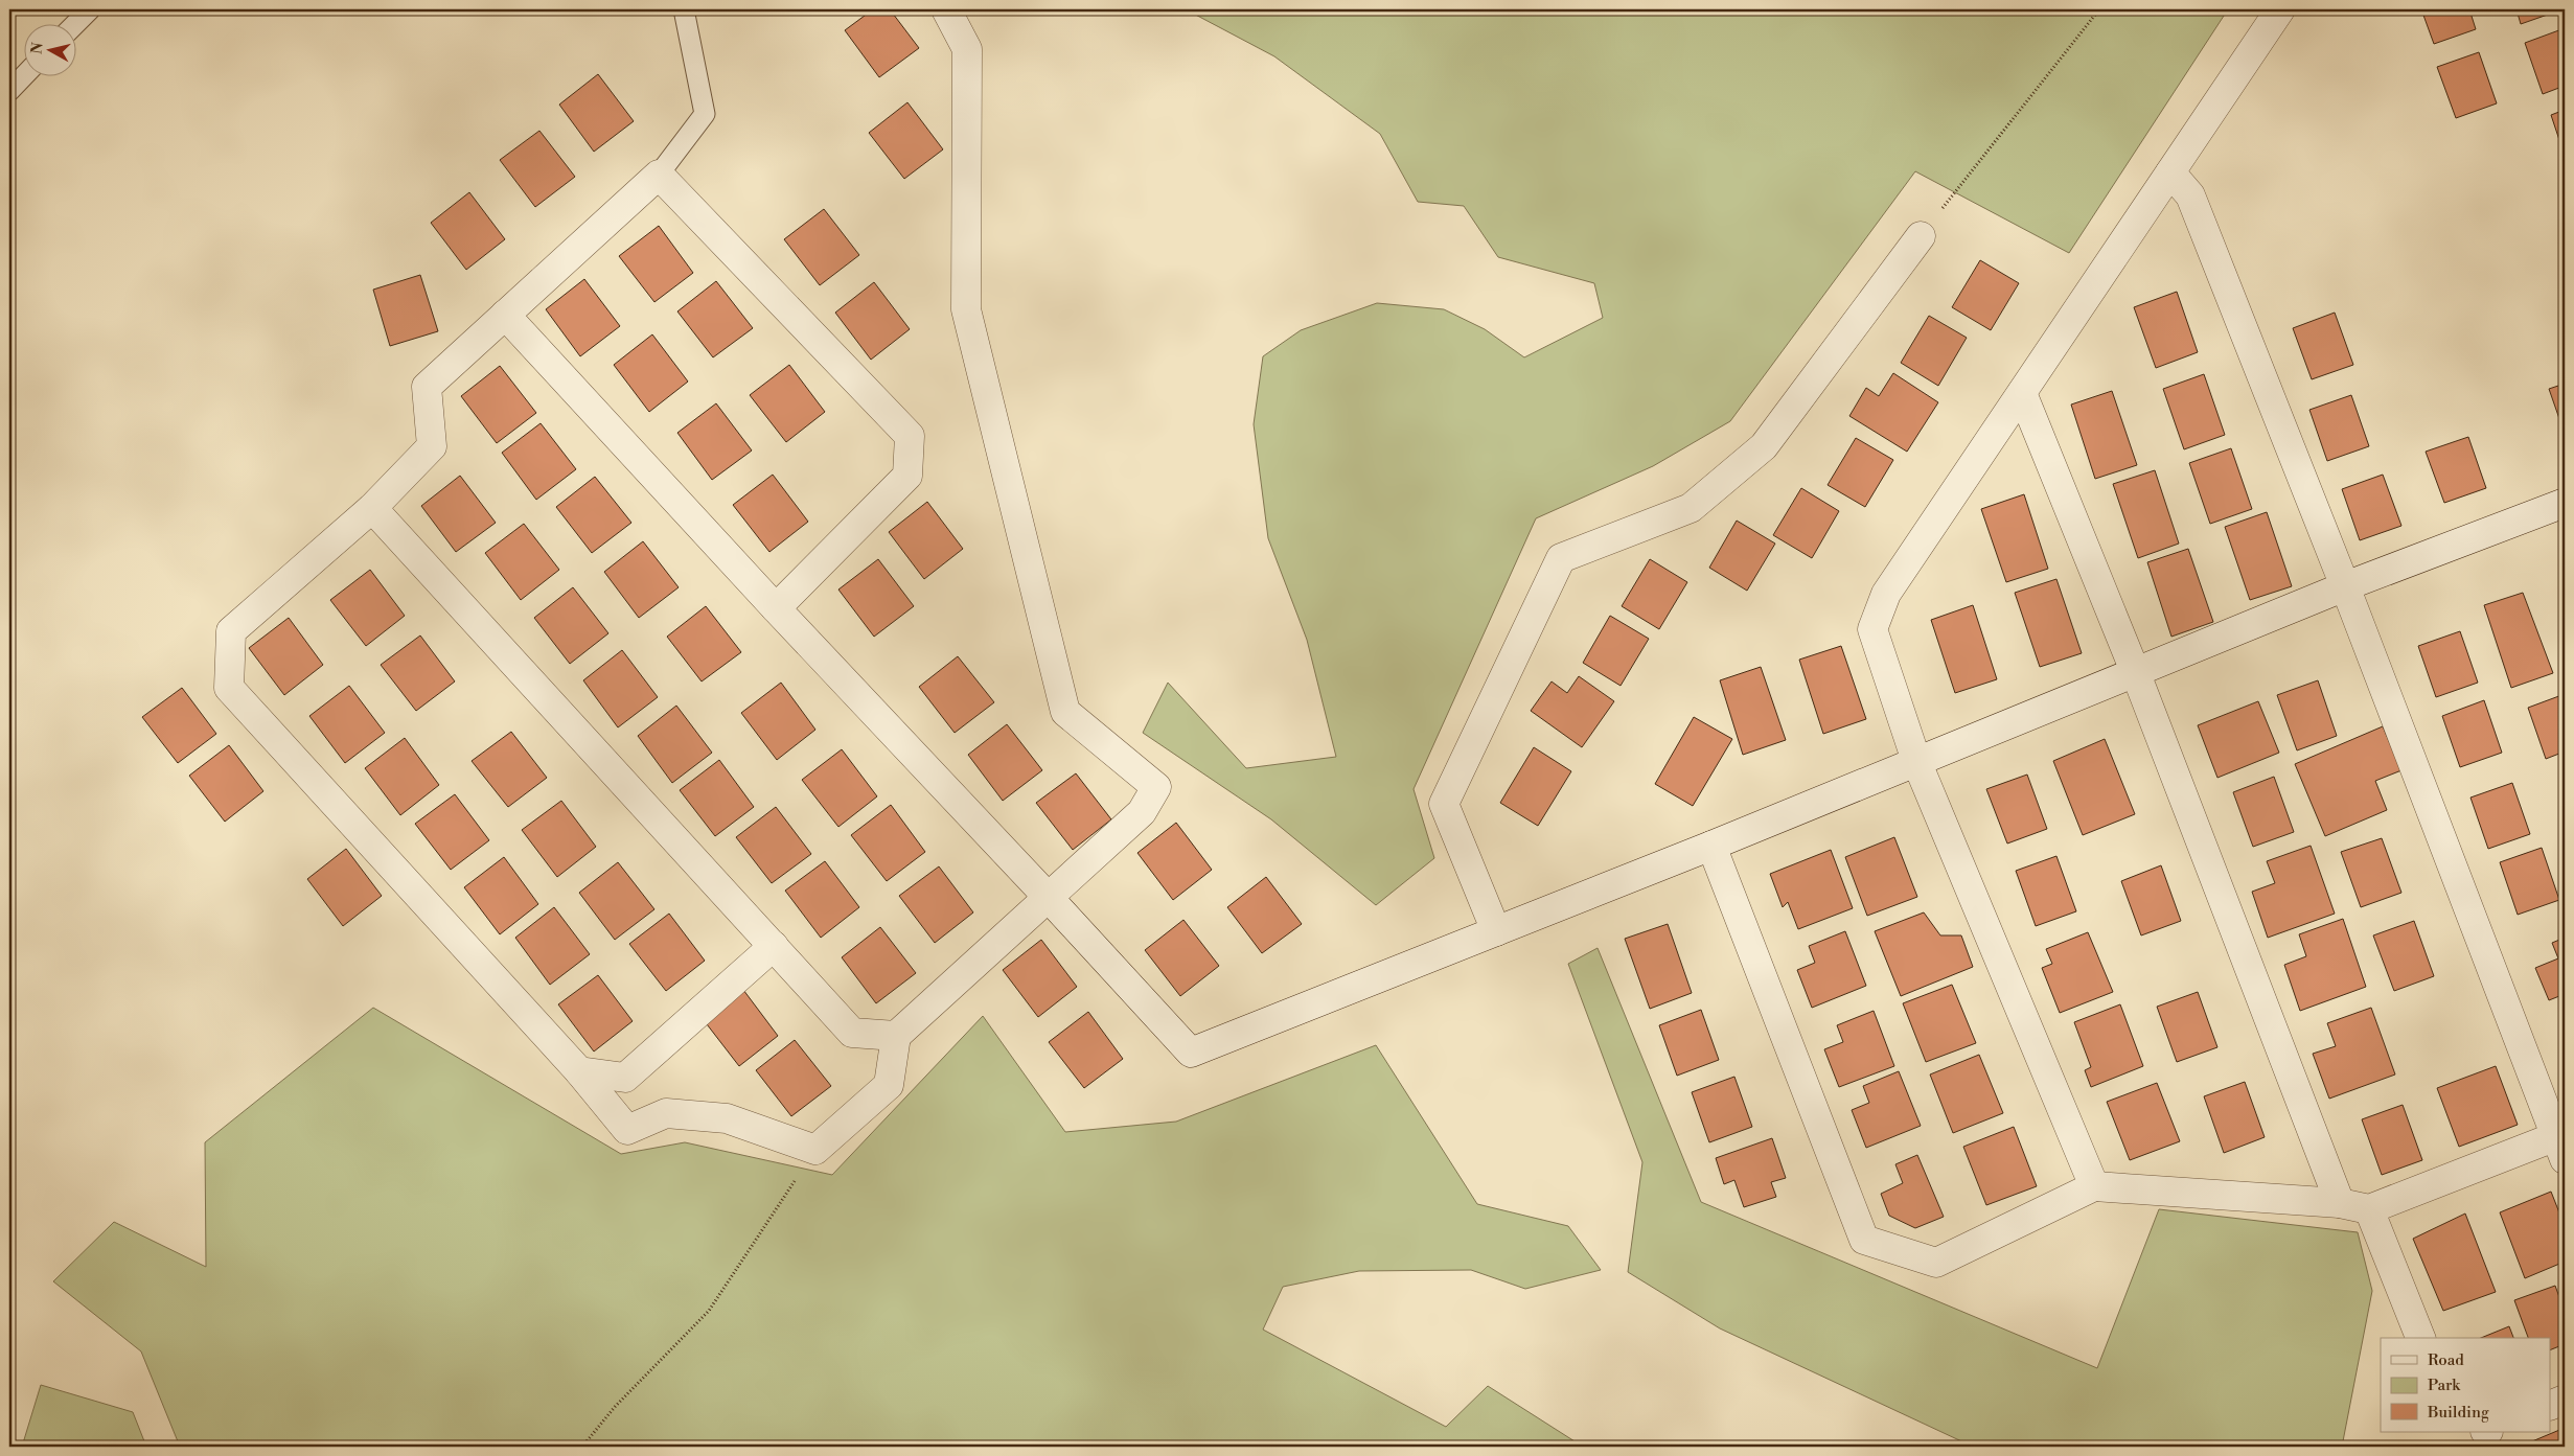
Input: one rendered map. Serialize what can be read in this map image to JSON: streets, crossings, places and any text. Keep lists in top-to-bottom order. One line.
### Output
{"legend":["Road","Park","Building"],"north":"left"}
